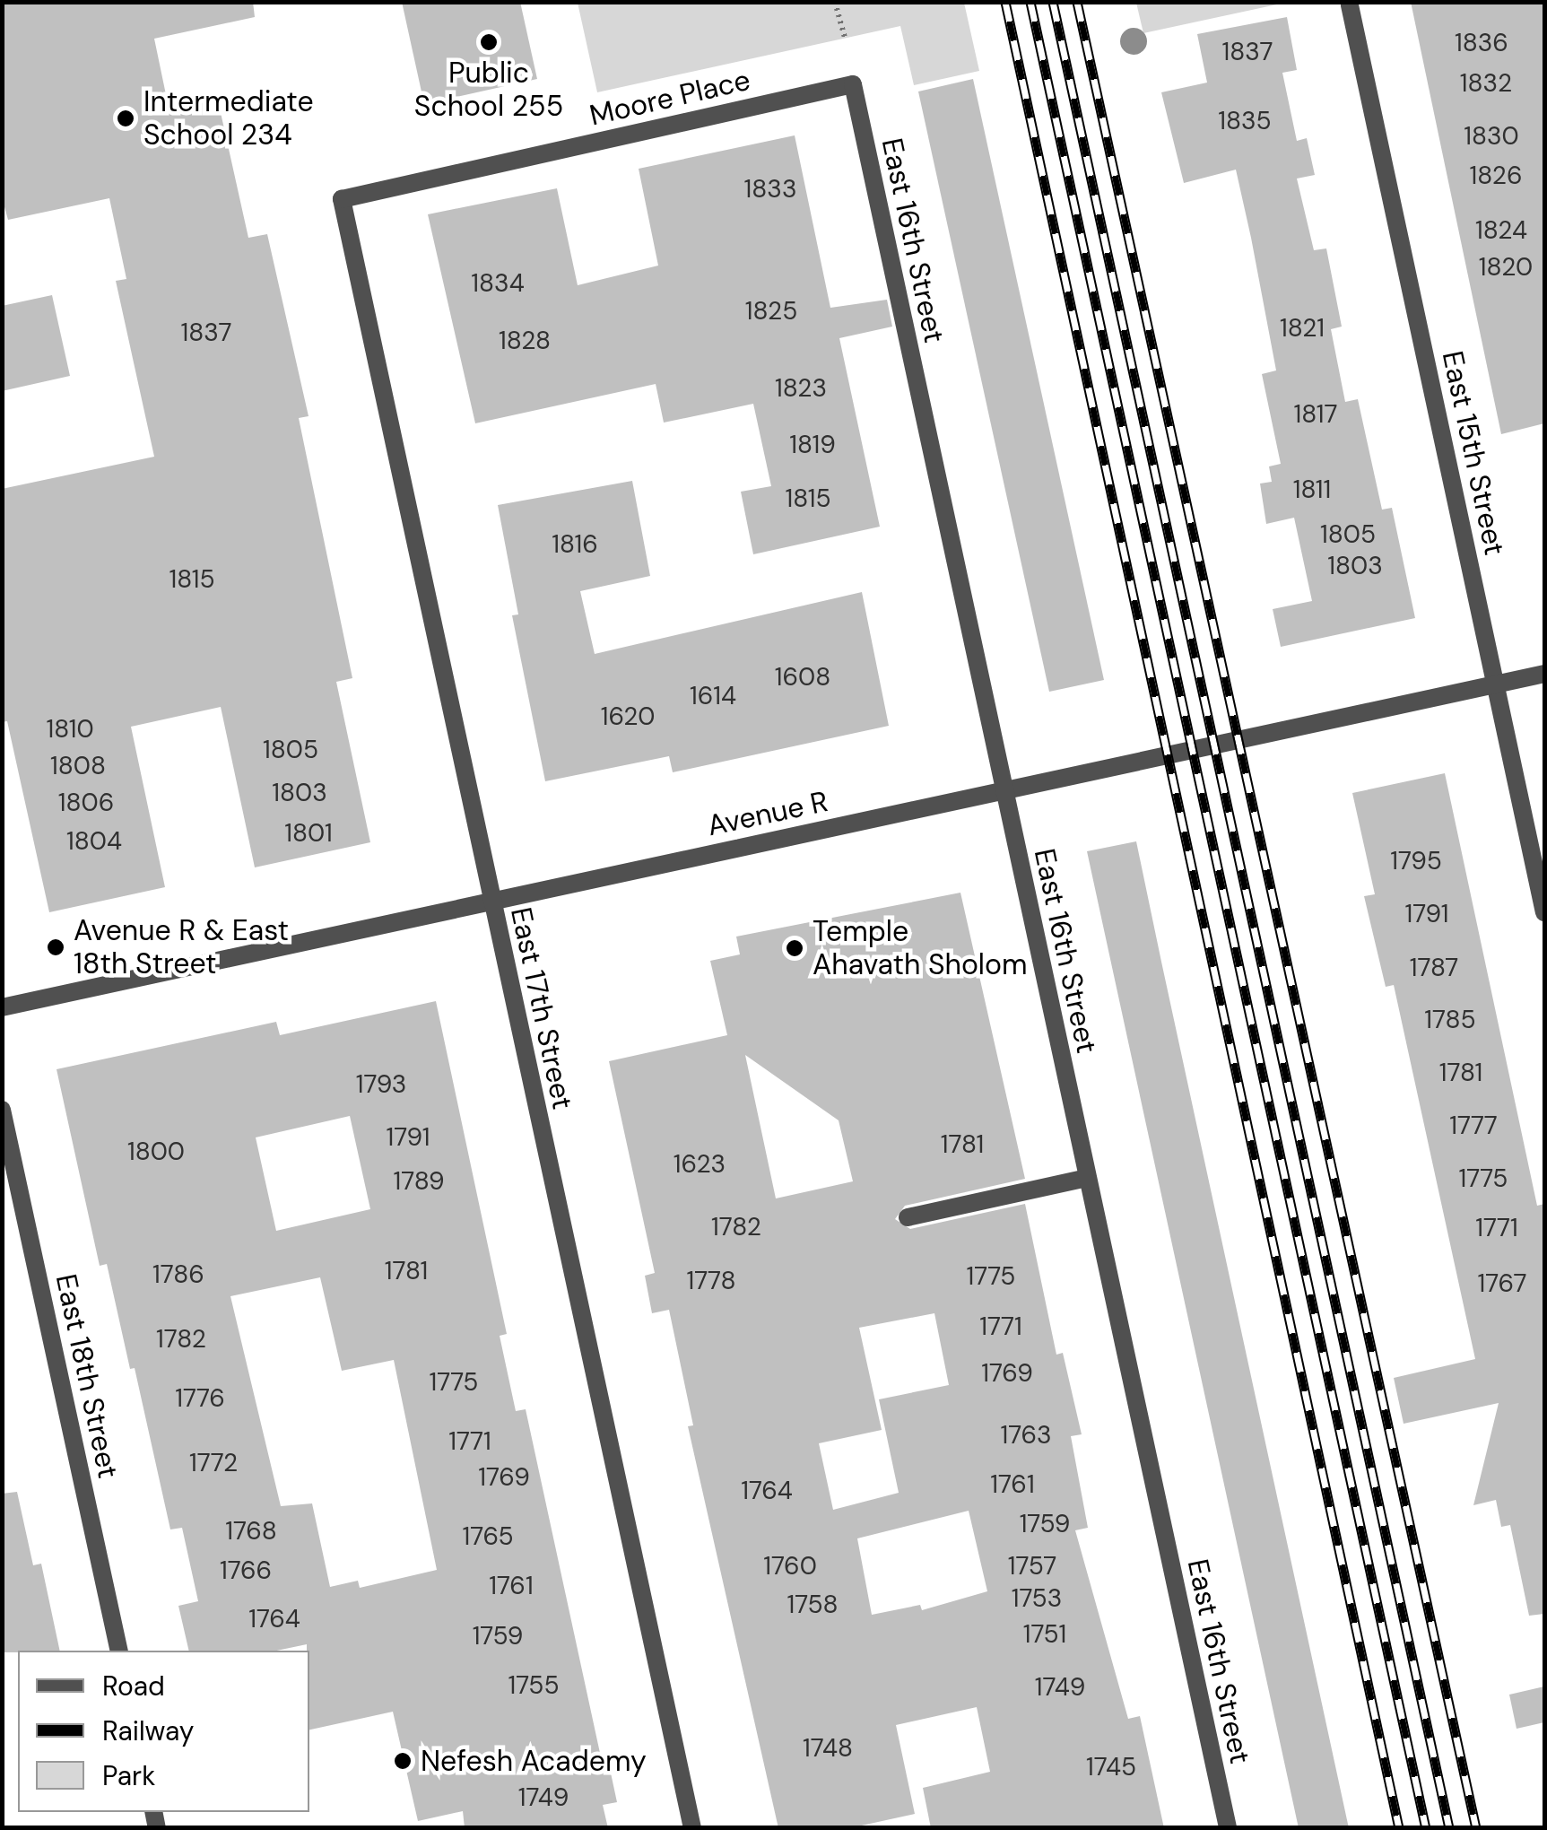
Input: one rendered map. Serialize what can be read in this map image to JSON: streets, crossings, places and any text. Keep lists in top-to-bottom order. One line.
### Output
{"streets":{"street":["Moore Place","East 16th Street","East 15th Street","Avenue R","East 17th Street","East 18th Street"]},"crossings":[["Moore Place","East 16th Street"],["Moore Place","East 17th Street"],["East 16th Street","Avenue R"],["East 15th Street","Avenue R"],["Avenue R","East 17th Street"]],"places":["Public School 255","Intermediate School 234","Avenue R & East 18th Street","Temple Ahavath Sholom","Nefesh Academy"],"house_numbers":["1836","1837","1832","1835","1830","1826","1833","1824","1820","1834","1825","1821","1837","1828","1823","1817","1819","1811","1815","1805","1816","1803","1815","1608","1614","1620","1810","1805","1808","1803","1806","1801","1804","1795","1791","1787","1785","1781","1793","1777","1791","1781","1800","1623","1775","1789","1782","1771","1781","1786","1775","1778","1767","1771","1782","1769","1775","1776","1763","1771","1772","1769","1761","1764","1759","1768","1765","1760","1757","1766","1761","1753","1758","1764","1751","1759","1755","1749","1748","1745","1749"],"legend":["Road","Railway","Park"]}
